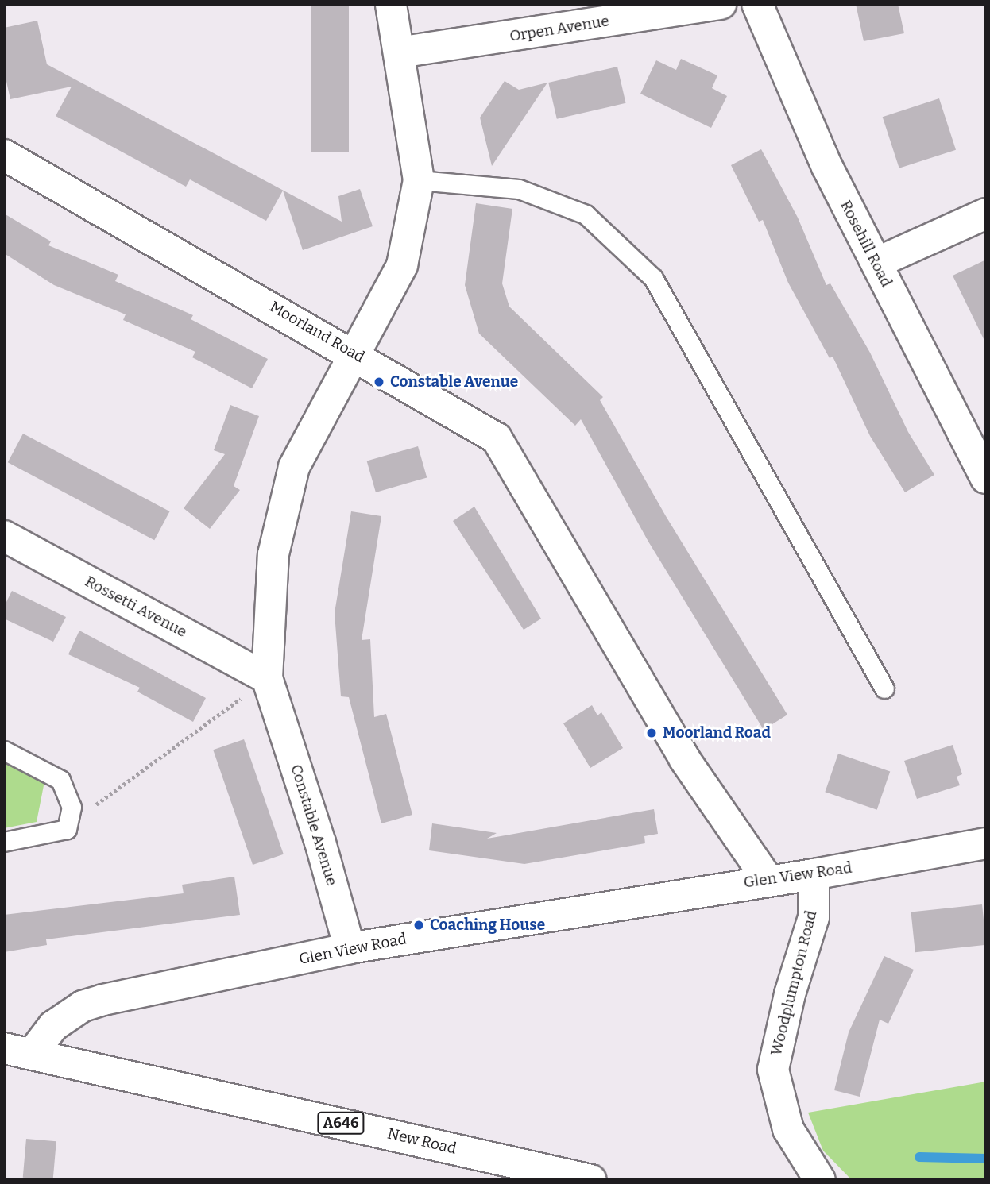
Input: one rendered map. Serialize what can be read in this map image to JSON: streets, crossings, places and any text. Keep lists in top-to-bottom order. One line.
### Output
{"streets":{"main road":["Orpen Avenue","Rosehill Road","Moorland Road","Rossetti Avenue","Constable Avenue","Glen View Road","Woodplumpton Road","A646","New Road"]},"crossings":[["Orpen Avenue","Constable Avenue"],["Moorland Road","Constable Avenue"],["Moorland Road","Glen View Road"],["Rossetti Avenue","Constable Avenue"],["Constable Avenue","Glen View Road"],["Glen View Road","Woodplumpton Road"],["Glen View Road","New Road"]],"places":["Constable Avenue","Moorland Road","Coaching House"]}
